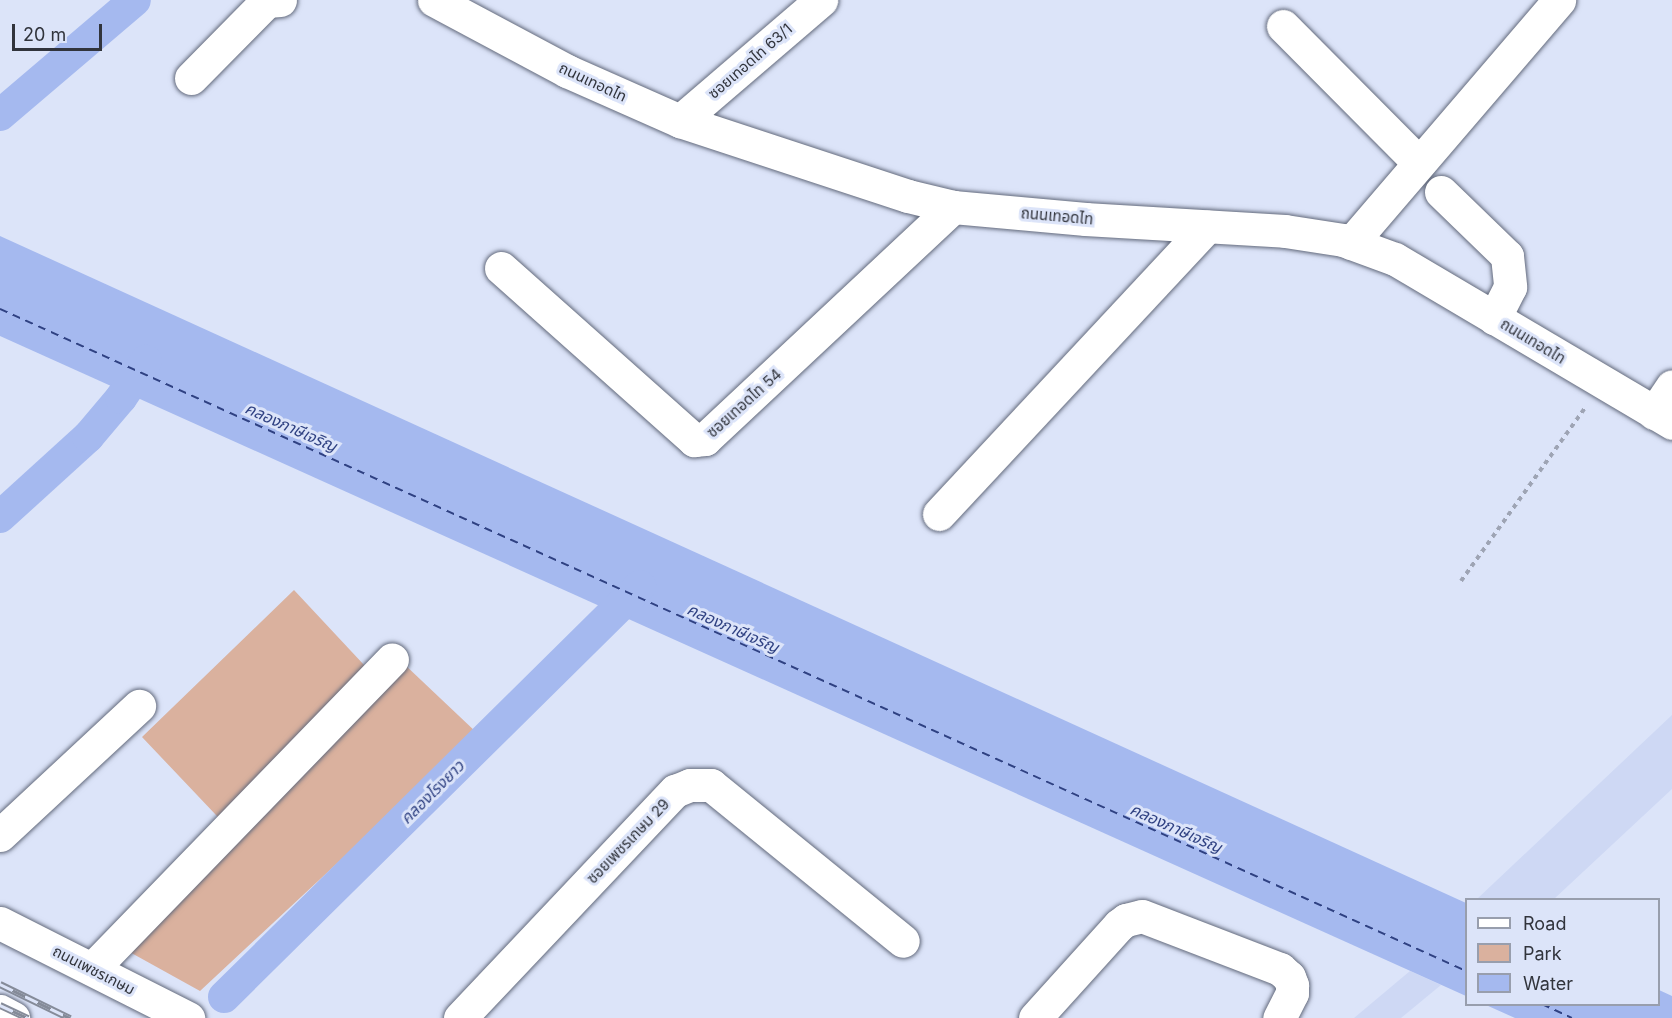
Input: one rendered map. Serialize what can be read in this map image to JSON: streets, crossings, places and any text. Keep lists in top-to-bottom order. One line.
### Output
{"streets":{"street":["ซอยเทอดไท 63/1","ถนนเทอดไท","ซอยเทอดไท 54","ซอยเพชรเกษม 29","ถนนเพชรเกษม"]},"crossings":[["ซอยเทอดไท 63/1","ถนนเทอดไท"],["ถนนเทอดไท","ซอยเทอดไท 54"]],"water":["คลองภาษีเจริญ","คลองโรงยาว"],"legend":["Road","Park","Water"],"scale_bar":"20 m"}
